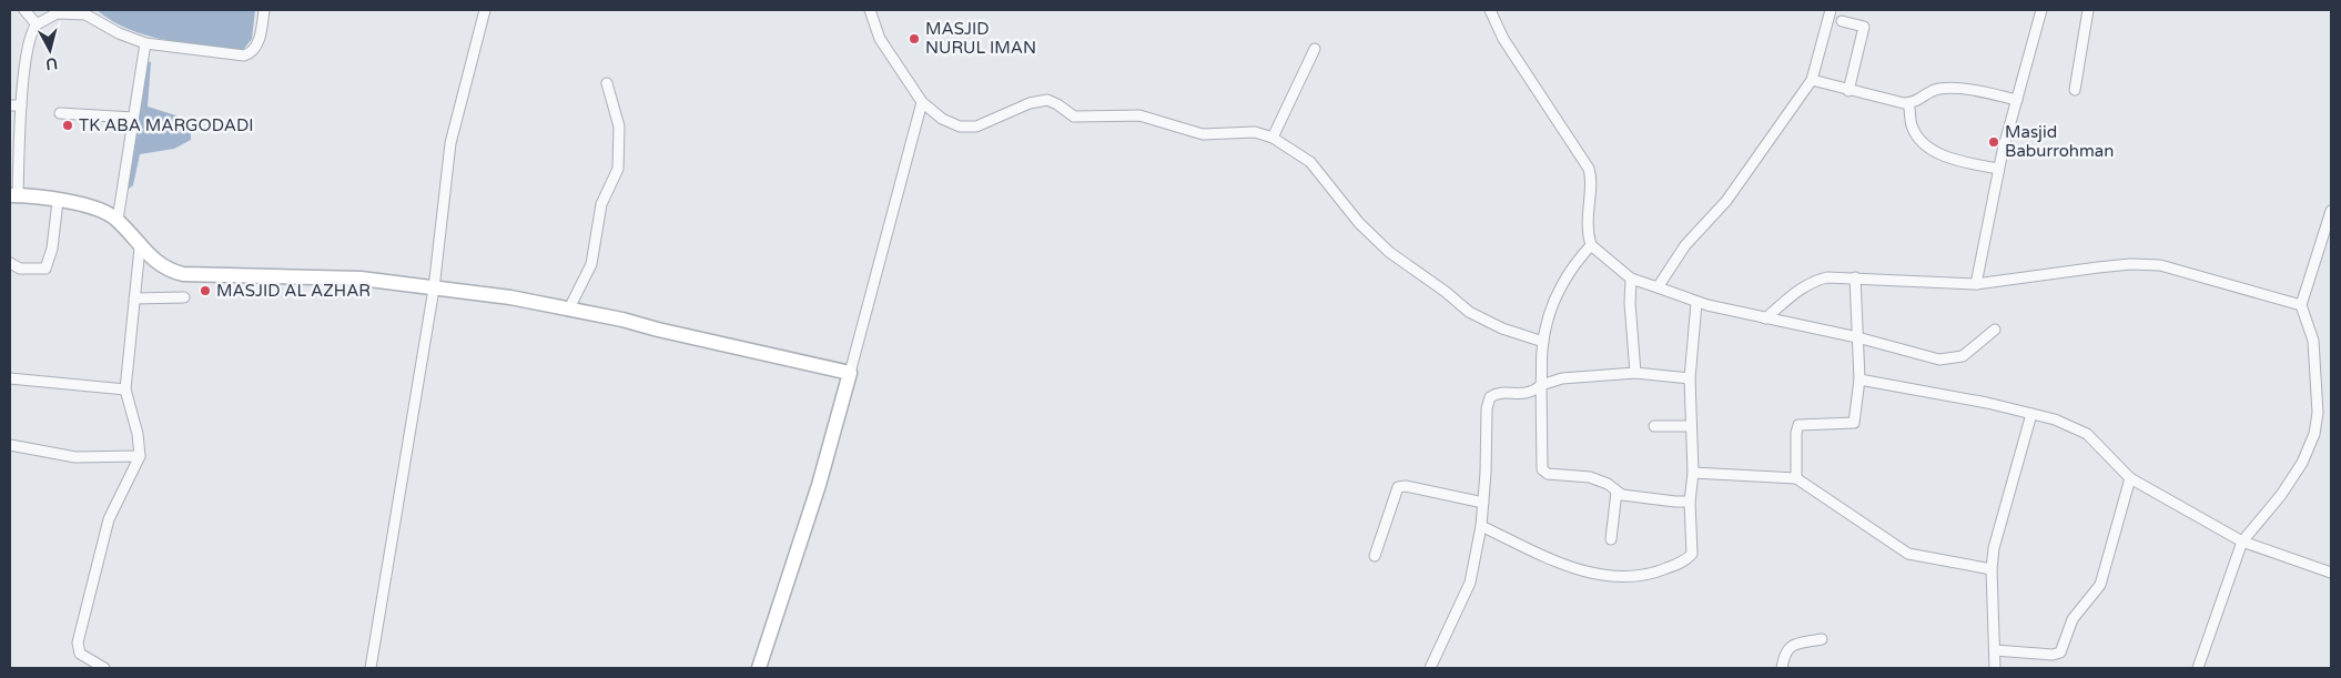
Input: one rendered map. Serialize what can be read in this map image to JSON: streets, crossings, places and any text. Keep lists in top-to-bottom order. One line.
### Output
{"places":["MASJID NURUL IMAN","TK ABA MARGODADI","Masjid Baburrohman","MASJID AL AZHAR"],"north":"bottom"}
